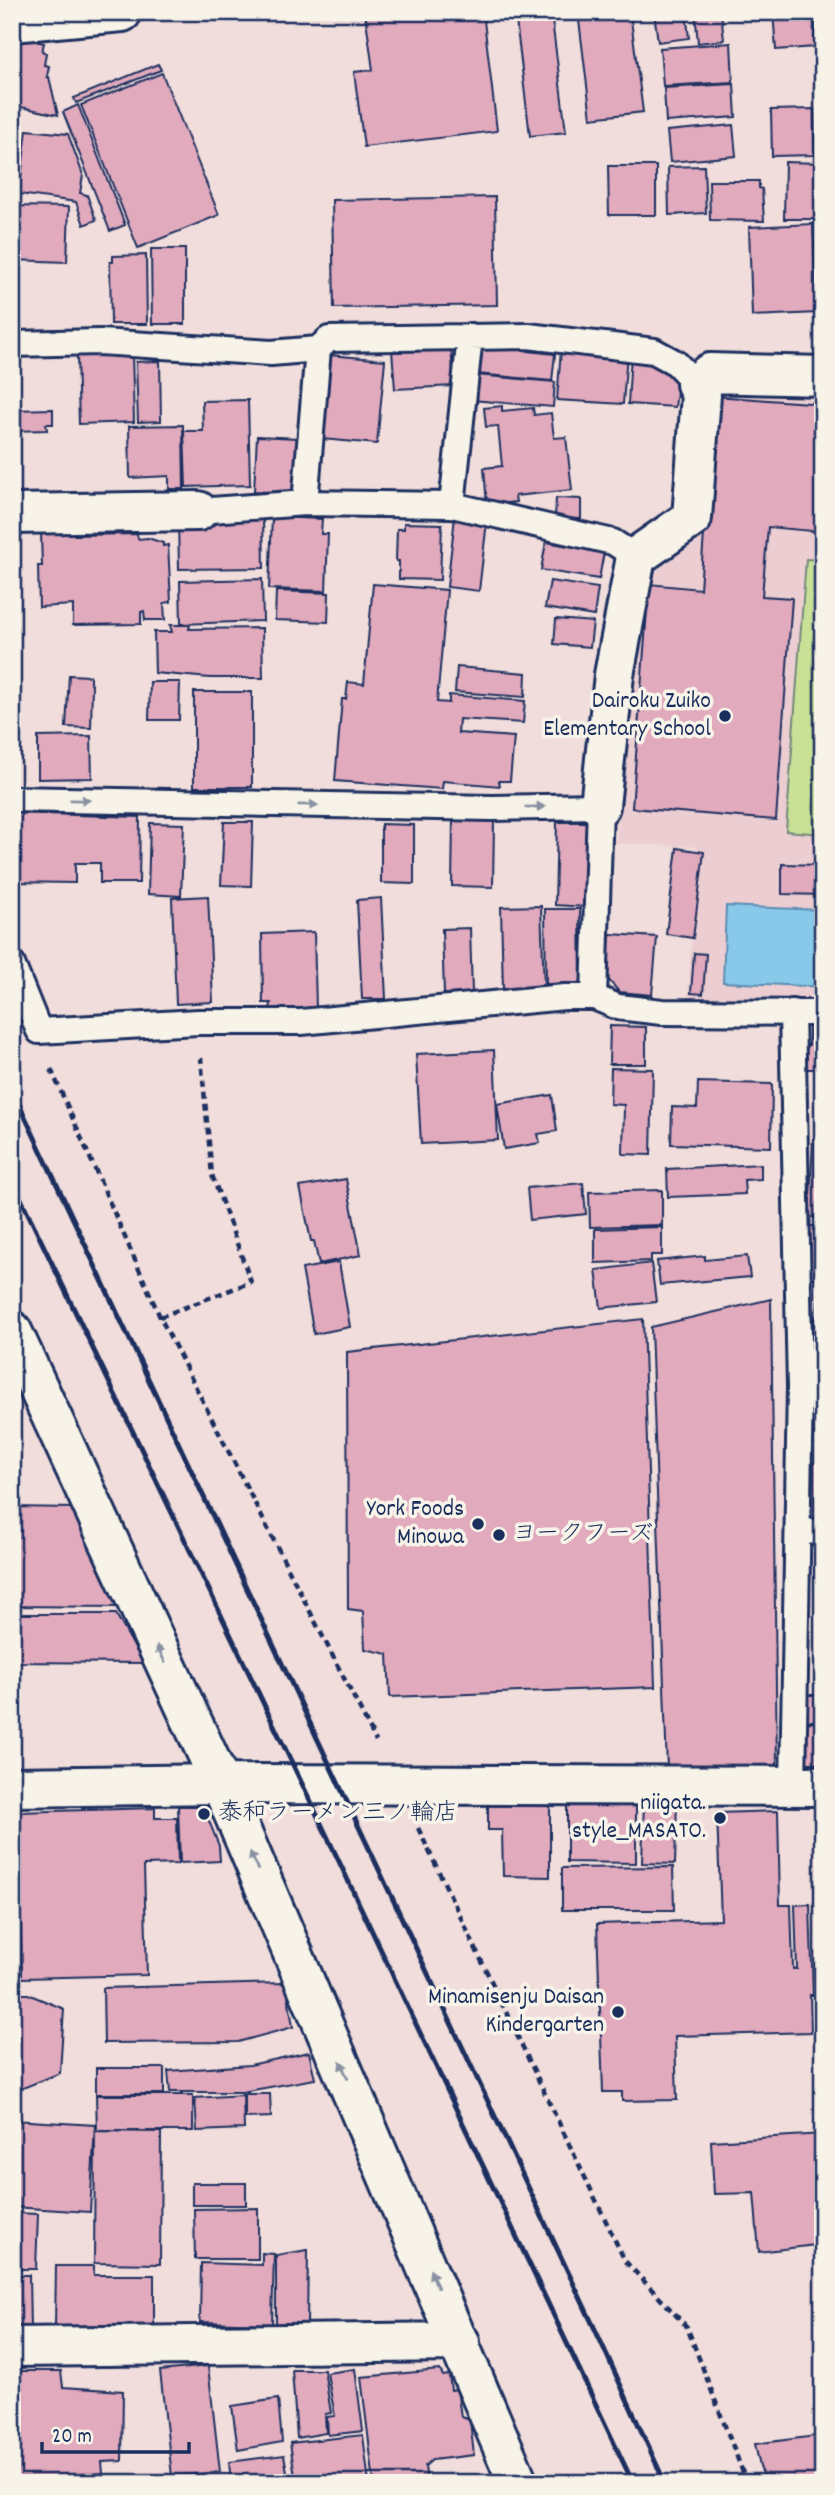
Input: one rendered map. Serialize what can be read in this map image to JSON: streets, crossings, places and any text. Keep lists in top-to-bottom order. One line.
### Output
{"places":["Dairoku Zuiko Elementary School","York Foods Minowa","ヨークフーズ","泰和ラーメン三ノ輪店","niigata. style_MASATO.","Minamisenju Daisan Kindergarten"],"scale_bar":"20 m"}
